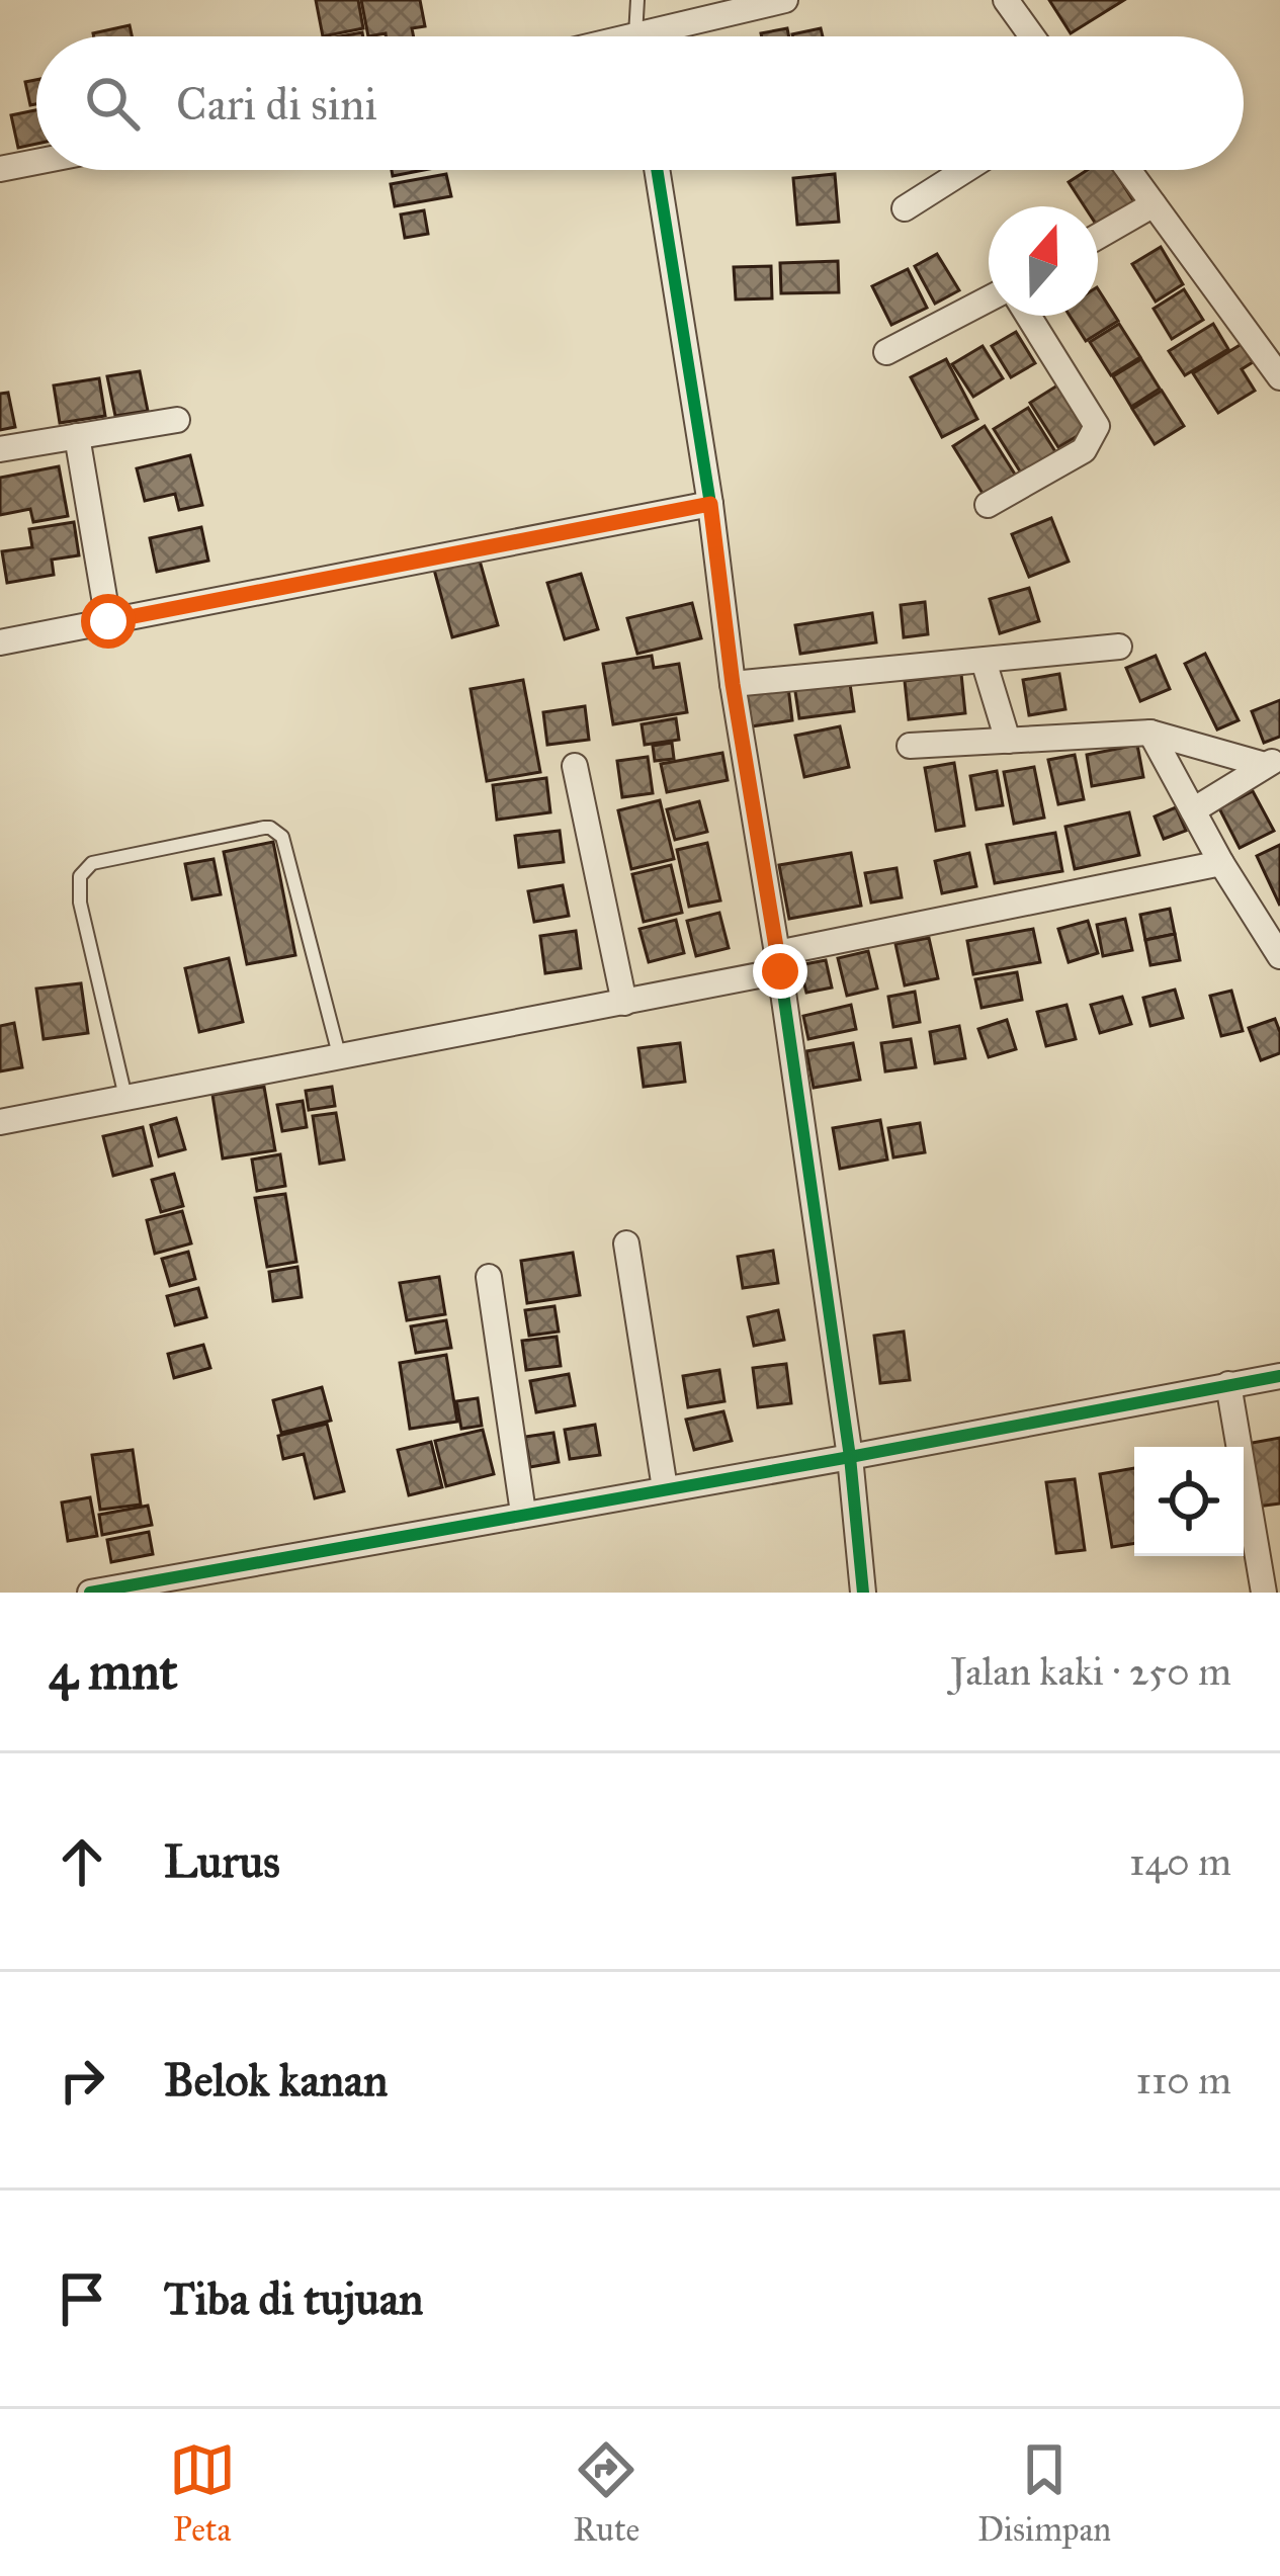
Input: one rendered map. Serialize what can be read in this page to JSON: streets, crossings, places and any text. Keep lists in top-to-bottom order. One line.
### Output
{"north":"top","page":{"search":"Cari di sini","heading":["4 mnt","Jalan kaki · 250 m"],"list":[["Lurus","140 m"],["Belok kanan","110 m"],"Tiba di tujuan"],"nav":["Peta","Rute","Disimpan"]}}
